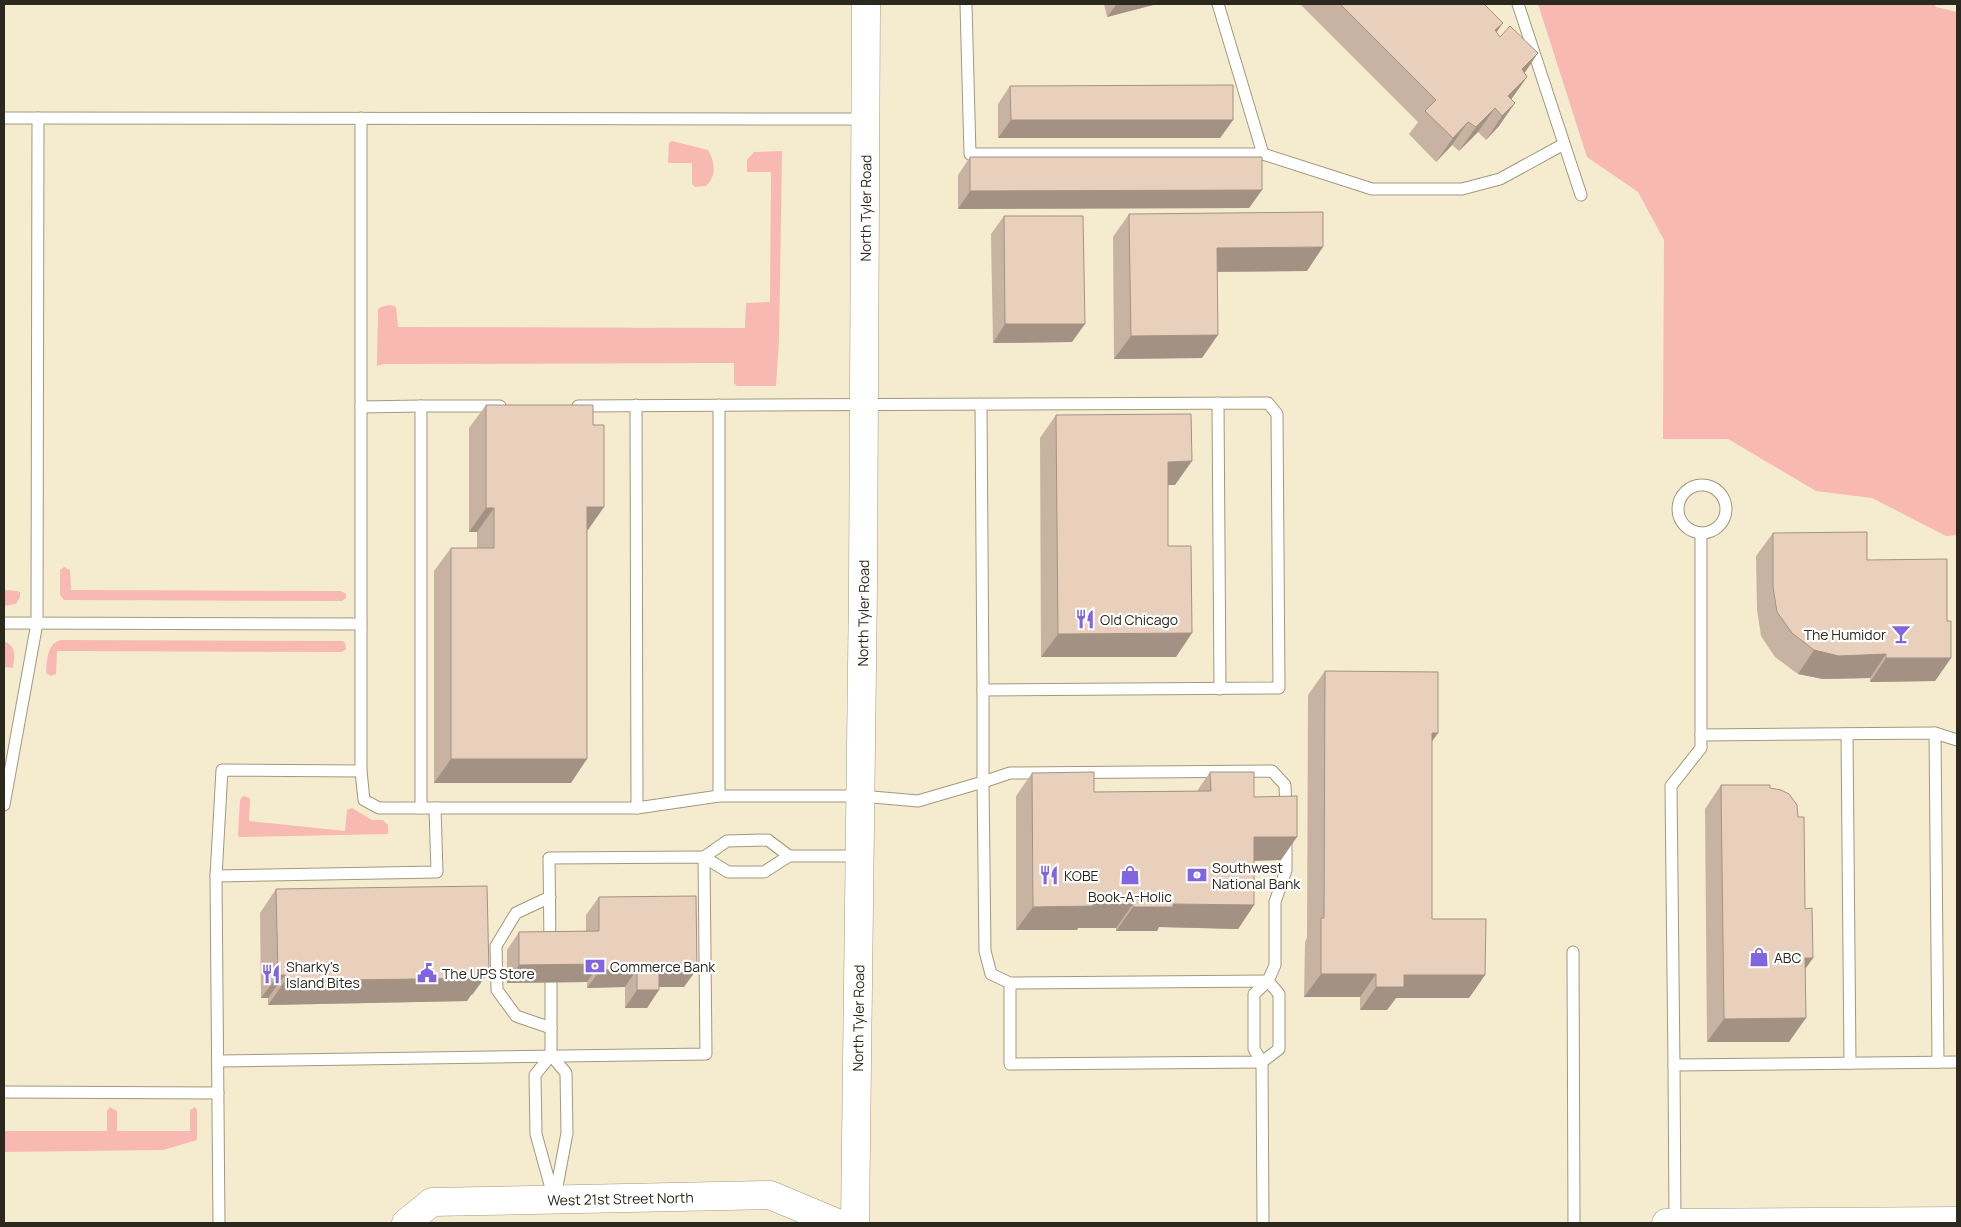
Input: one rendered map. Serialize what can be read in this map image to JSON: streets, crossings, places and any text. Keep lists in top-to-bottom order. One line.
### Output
{"streets":{"main road":["North Tyler Road","West 21st Street North"]},"places":{"restaurant":["Old Chicago","KOBE","Sharky's Island Bites"],"bar":["The Humidor"],"shop":["Book-A-Holic","ABC"],"bank":["Southwest National Bank","Commerce Bank"],"public building":["The UPS Store"]}}
